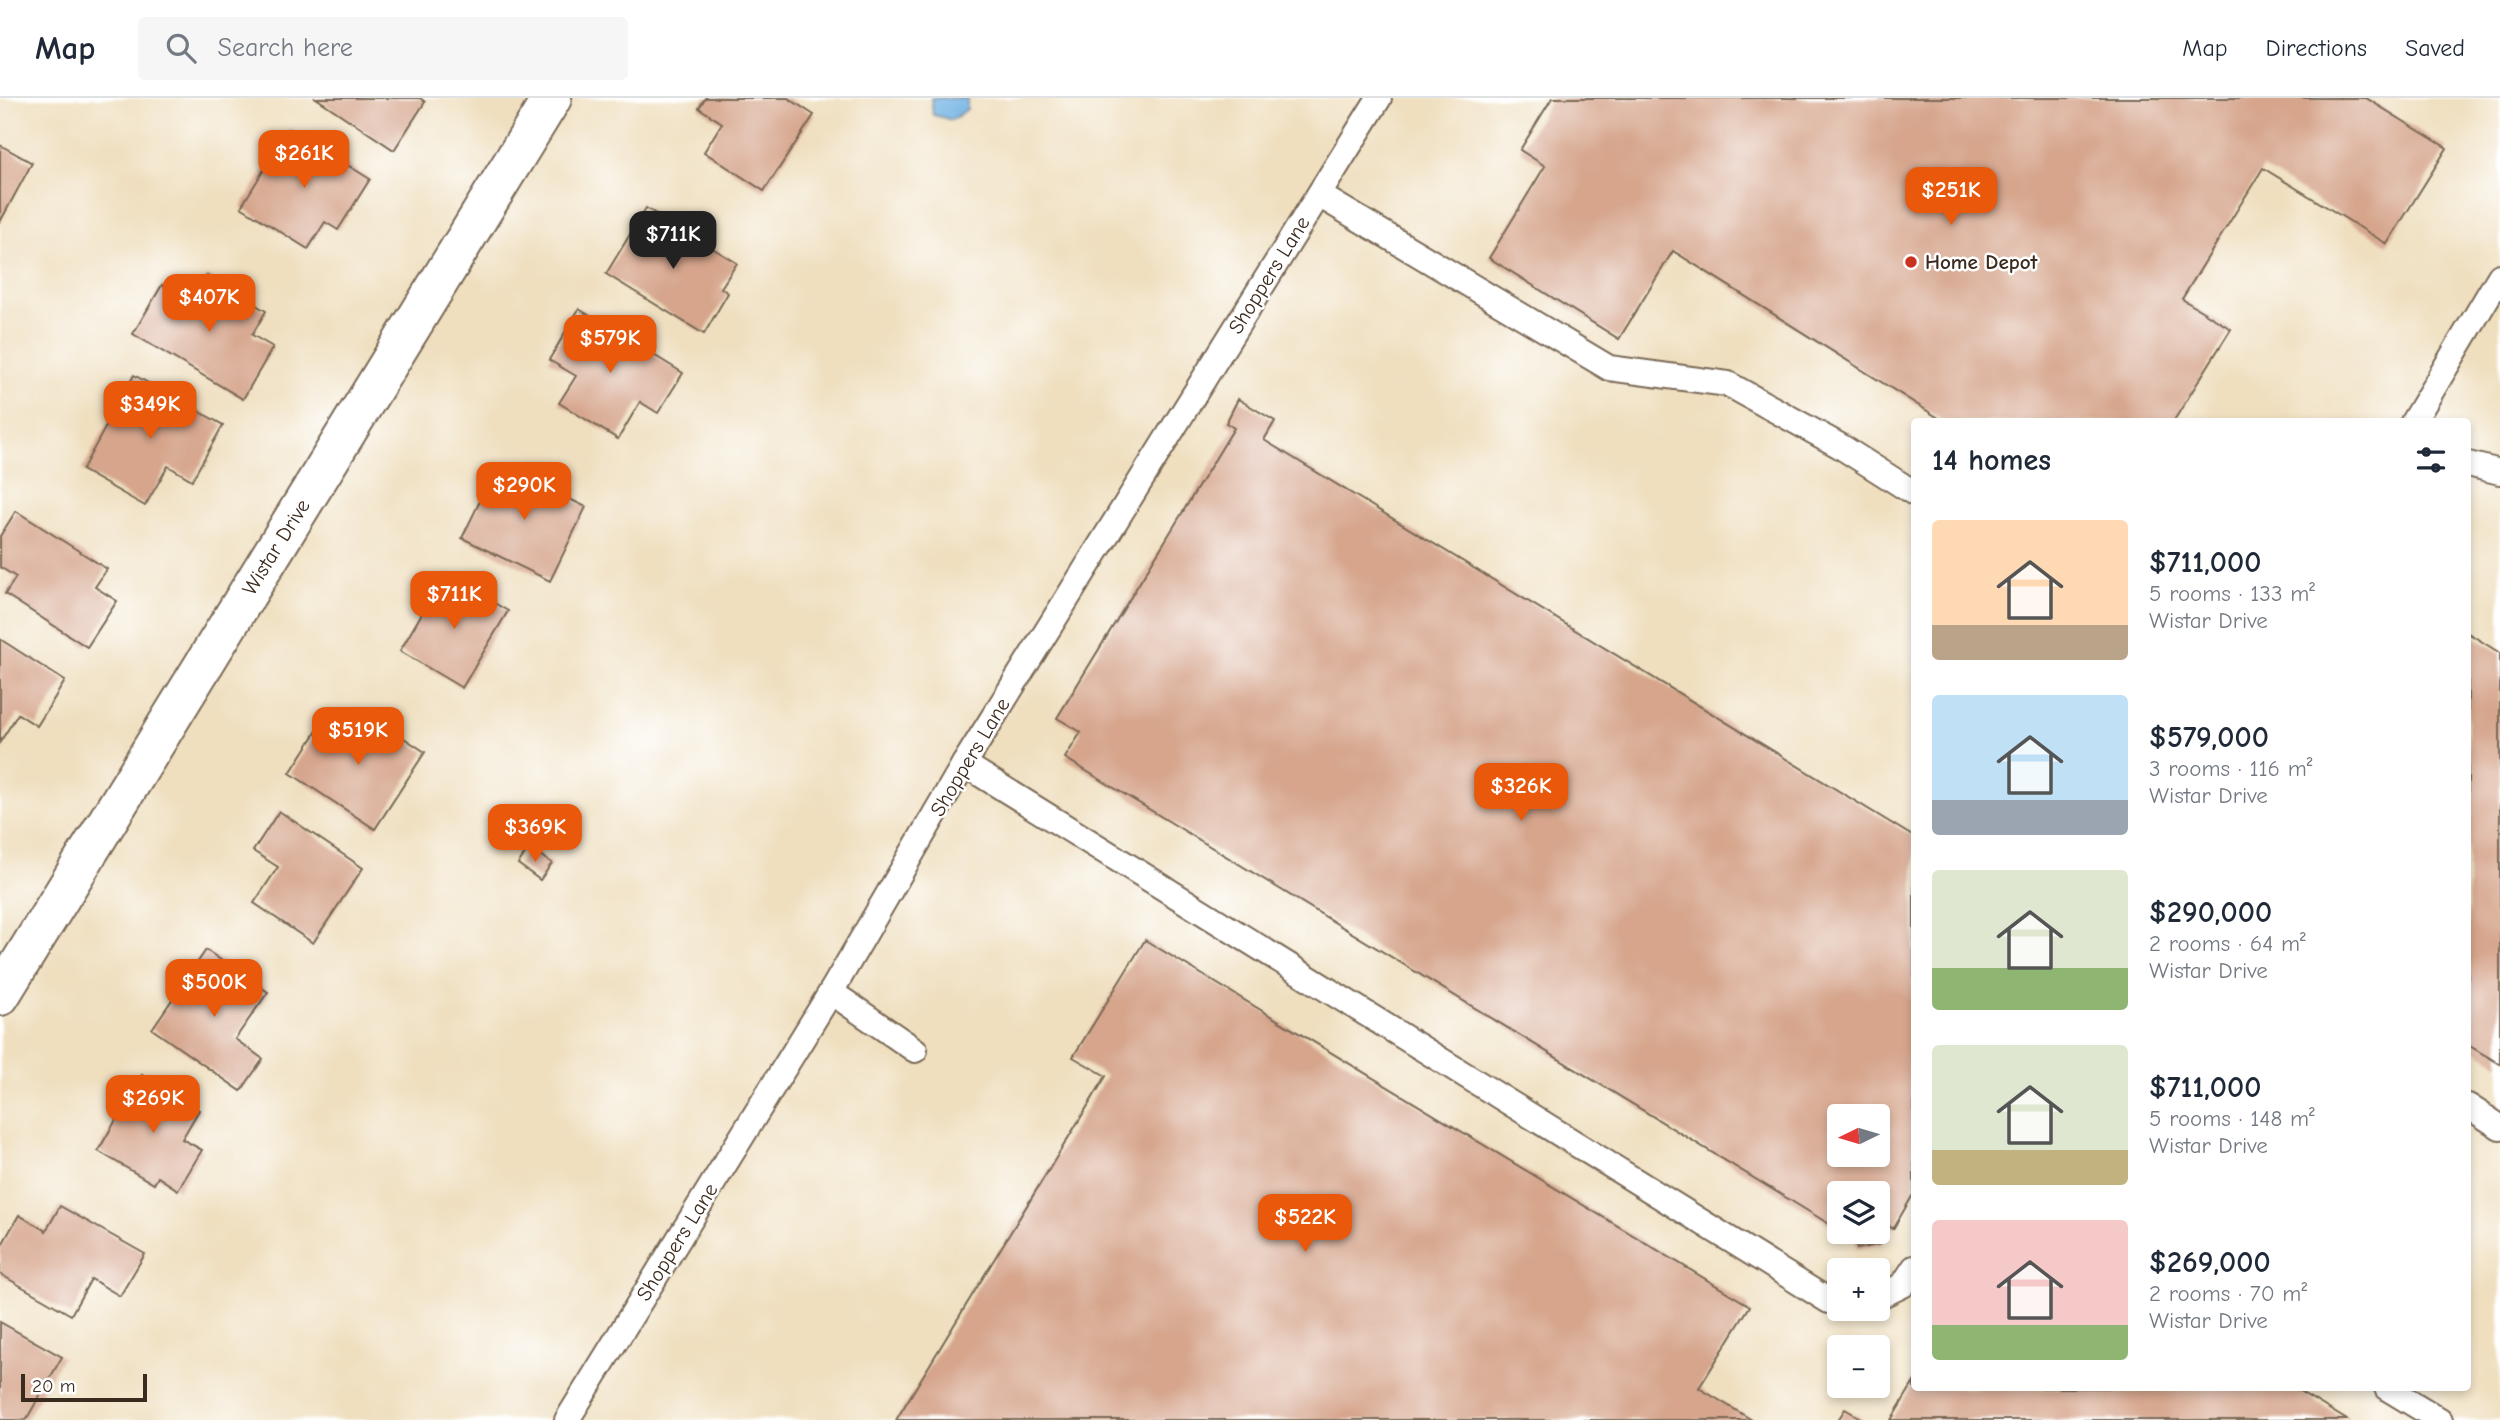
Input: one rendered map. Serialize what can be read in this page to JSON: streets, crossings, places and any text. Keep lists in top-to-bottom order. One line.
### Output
{"streets":{"street":["Wistar Drive"],"lane":["Shoppers Lane"]},"places":["Home Depot"],"scale_bar":"20 m","north":"left","page":{"header":"Map","search":"Search here","nav":["Map","Directions","Saved"],"price":["$261K","$251K","$711K","$407K","$579K","$349K","$290K","$711K","$519K","$326K","$369K","$500K","$269K","$522K"],"heading":"14 homes","list":[{"name":"$711,000","note":"5 rooms · 133 m² · Wistar Drive"},{"name":"$579,000","note":"3 rooms · 116 m² · Wistar Drive"},{"name":"$290,000","note":"2 rooms · 64 m² · Wistar Drive"},{"name":"$711,000","note":"5 rooms · 148 m² · Wistar Drive"},{"name":"$269,000","note":"2 rooms · 70 m² · Wistar Drive"}],"map_buttons":["+","−"],"scale":"20 m"}}
